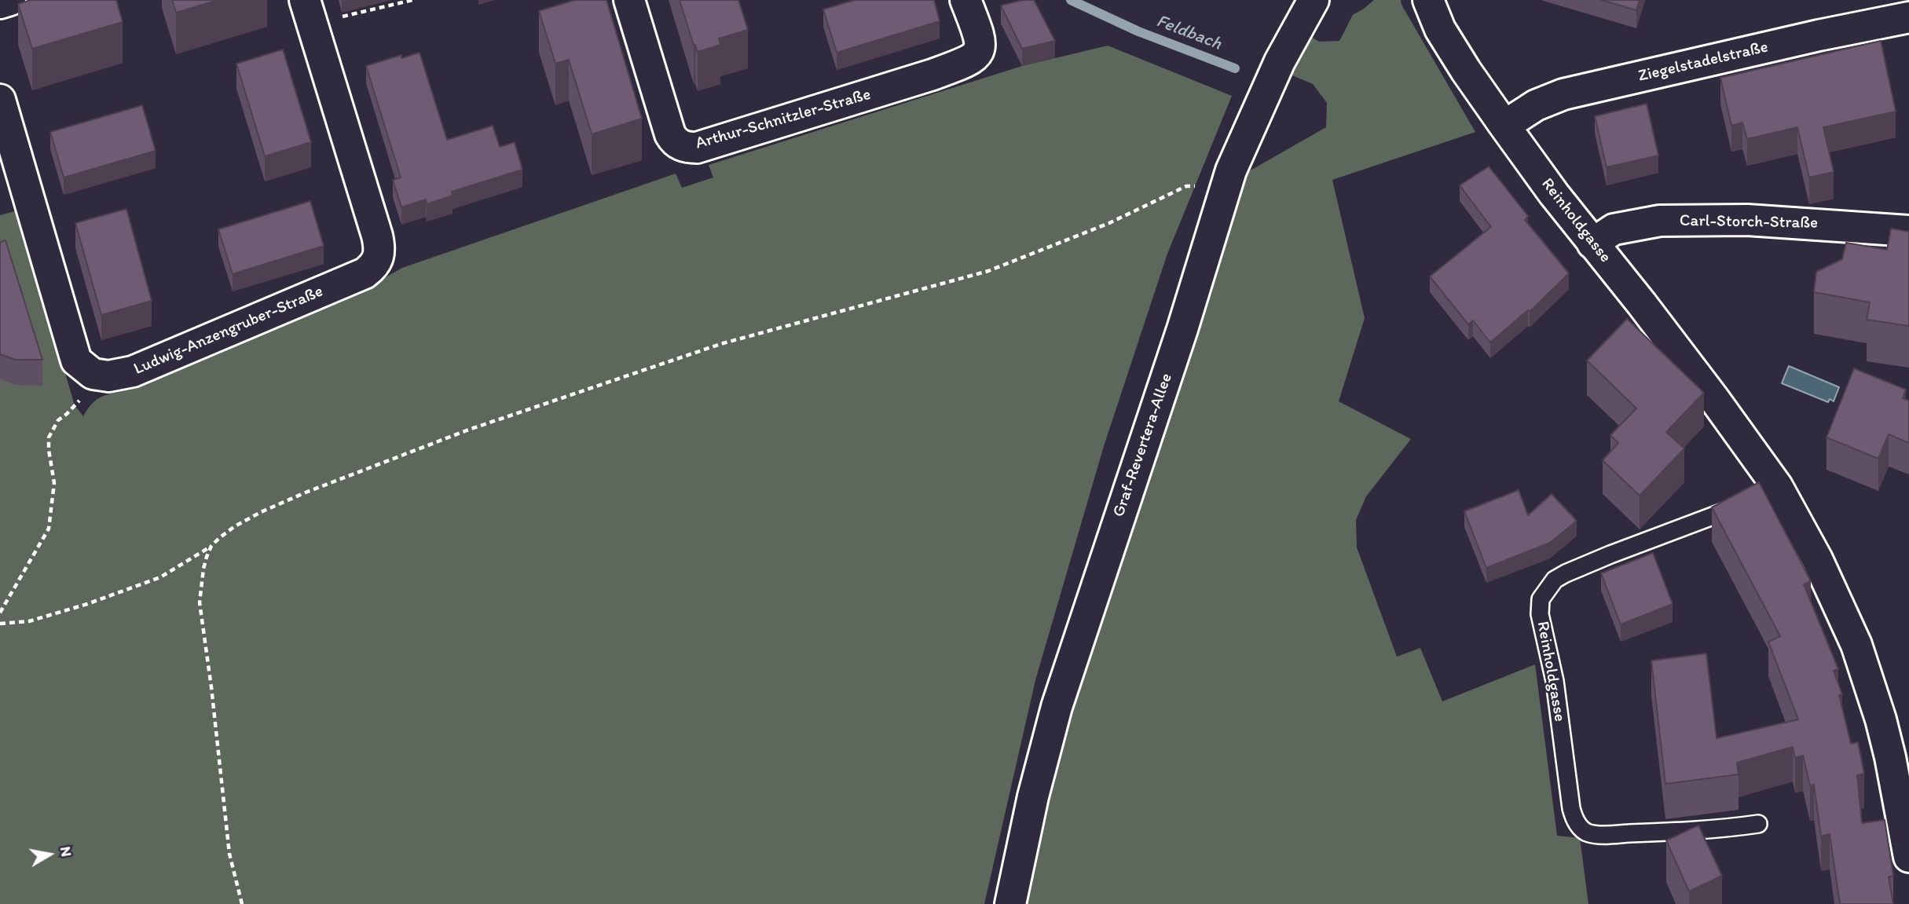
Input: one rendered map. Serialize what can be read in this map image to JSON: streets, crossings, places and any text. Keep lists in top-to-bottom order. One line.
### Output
{"streets":{"street":["Ziegelstadelstraße","Arthur-Schnitzler-Straße","Reinholdgasse","Carl-Storch-Straße","Ludwig-Anzengruber-Straße","Graf-Revertera-Allee"]},"crossings":[["Ziegelstadelstraße","Reinholdgasse"],["Reinholdgasse","Carl-Storch-Straße"]],"water":["Feldbach"],"north":"right"}
